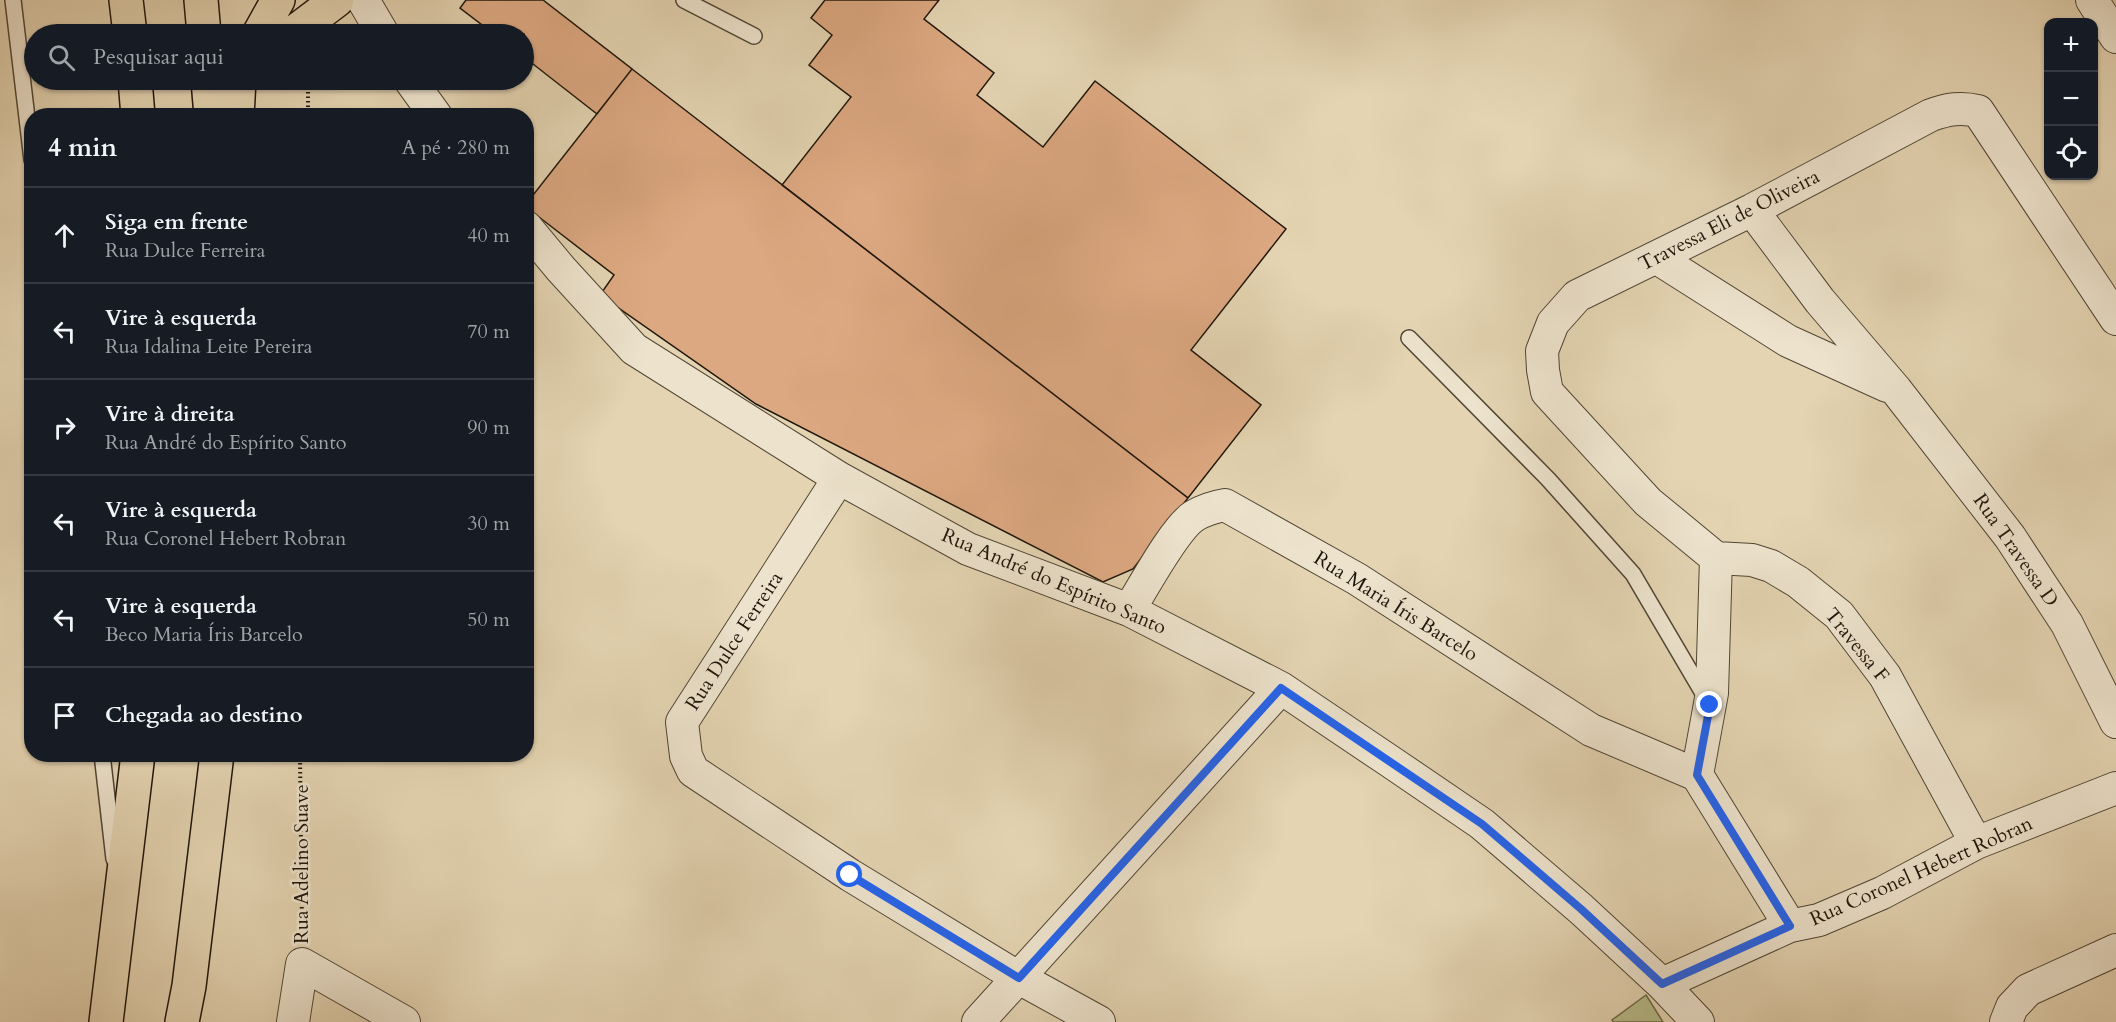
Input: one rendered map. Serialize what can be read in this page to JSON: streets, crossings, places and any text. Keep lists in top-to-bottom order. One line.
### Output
{"streets":{"street":["Travessa Eli de Oliveira","Rua Travessa D","Rua André do Espírito Santo","Rua Maria Íris Barcelo","Rua Dulce Ferreira","Travessa F","Rua Adelino Suave","Rua Coronel Hebert Robran"]},"crossings":[["Travessa Eli de Oliveira","Rua Travessa D"],["Travessa Eli de Oliveira","Travessa F"],["Rua André do Espírito Santo","Rua Maria Íris Barcelo"],["Rua André do Espírito Santo","Rua Dulce Ferreira"],["Rua André do Espírito Santo","Rua Coronel Hebert Robran"],["Travessa F","Rua Coronel Hebert Robran"]],"page":{"map_buttons":["+","−"],"search":"Pesquisar aqui","heading":["4 min","A pé · 280 m"],"list":[["Siga em frente","Rua Dulce Ferreira","40 m"],["Vire à esquerda","Rua Idalina Leite Pereira","70 m"],["Vire à direita","Rua André do Espírito Santo","90 m"],["Vire à esquerda","Rua Coronel Hebert Robran","30 m"],["Vire à esquerda","Beco Maria Íris Barcelo","50 m"],"Chegada ao destino"]}}
